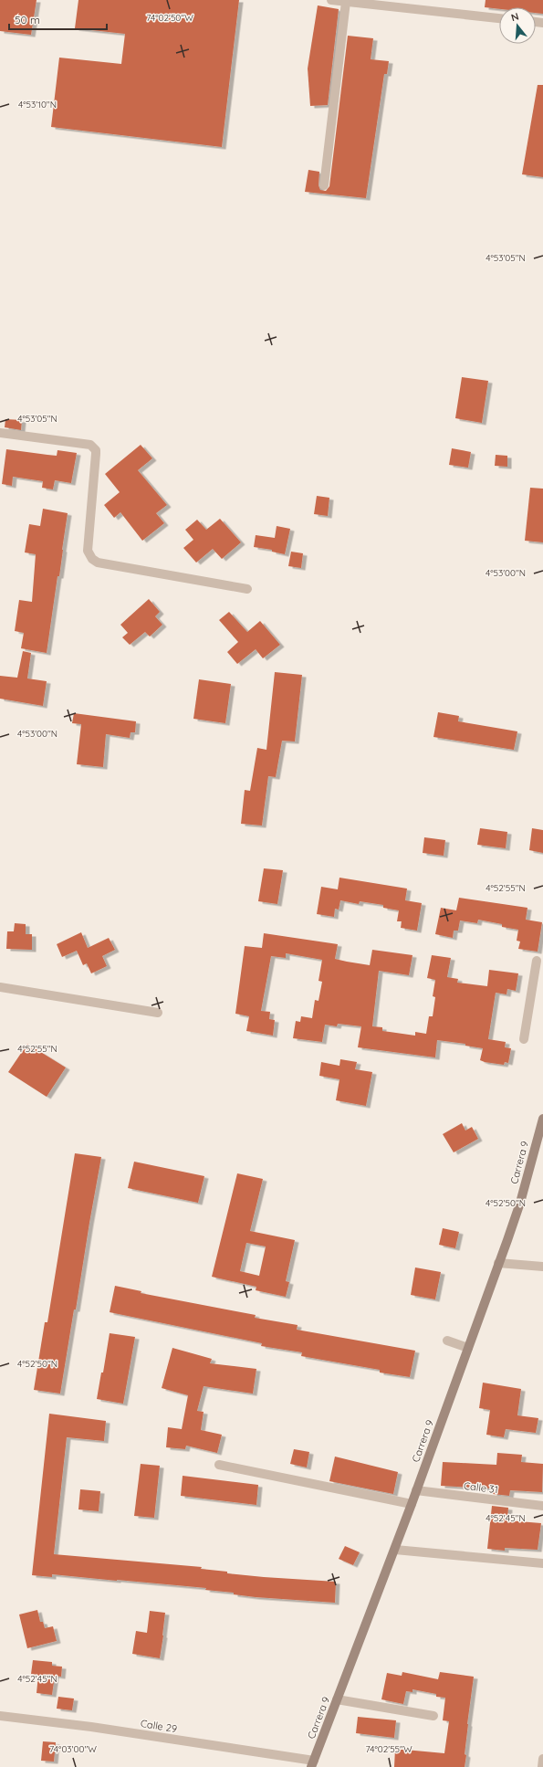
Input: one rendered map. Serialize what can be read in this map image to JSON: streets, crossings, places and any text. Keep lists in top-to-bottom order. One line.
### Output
{"streets":{"main road":["Carrera 9"],"street":["Calle 31","Calle 29"]},"crossings":[["Carrera 9","Calle 31"],["Carrera 9","Calle 29"]],"scale_bar":"50 m","north":"top","coordinates":["74°02'50\"W","4°53'10\"N","4°53'05\"N","4°53'00\"N","4°52'55\"N","4°52'50\"N","4°52'45\"N","74°03'00\"W","74°02'55\"W"]}
